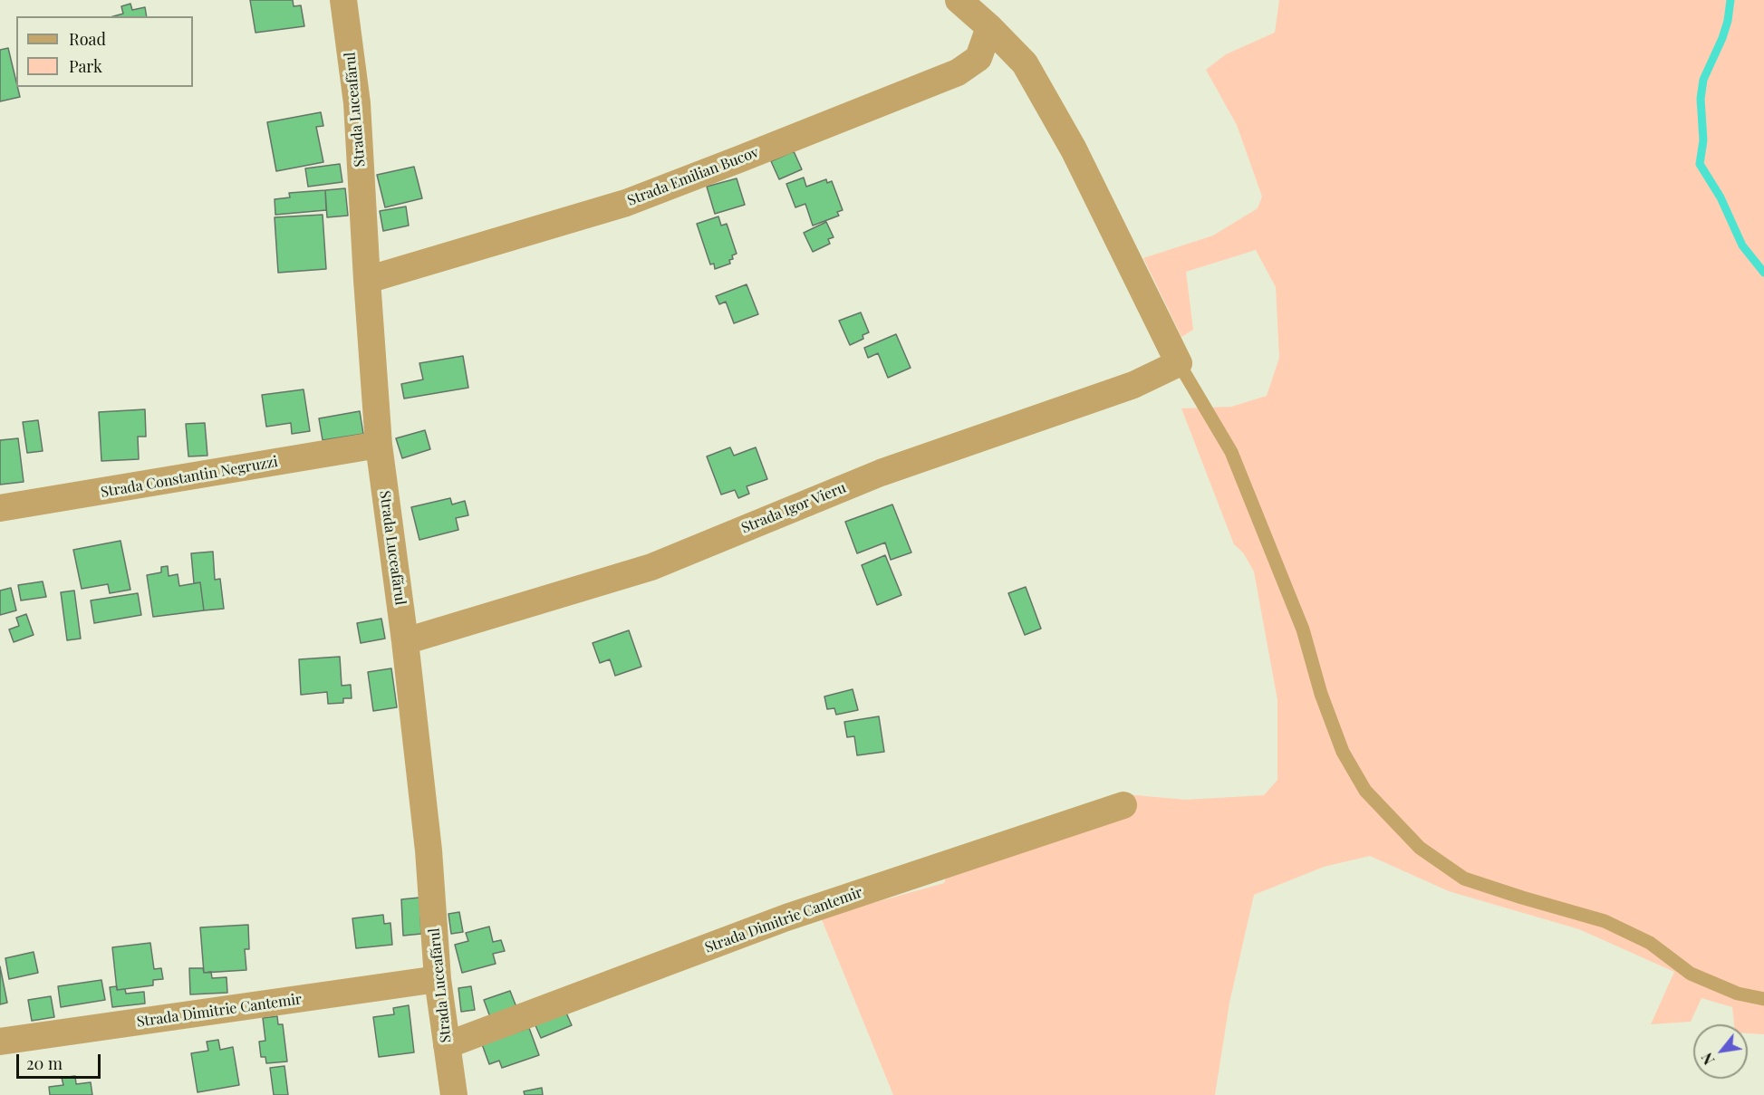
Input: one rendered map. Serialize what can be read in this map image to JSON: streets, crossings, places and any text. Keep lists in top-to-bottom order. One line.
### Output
{"streets":{"street":["Strada Luceafărul","Strada Emilian Bucov","Strada Constantin Negruzzi","Strada Igor Vieru","Strada Dimitrie Cantemir"]},"crossings":[["Strada Luceafărul","Strada Emilian Bucov"],["Strada Luceafărul","Strada Constantin Negruzzi"],["Strada Luceafărul","Strada Igor Vieru"],["Strada Luceafărul","Strada Dimitrie Cantemir"]],"legend":["Road","Park"],"scale_bar":"20 m","north":"bottom left"}
